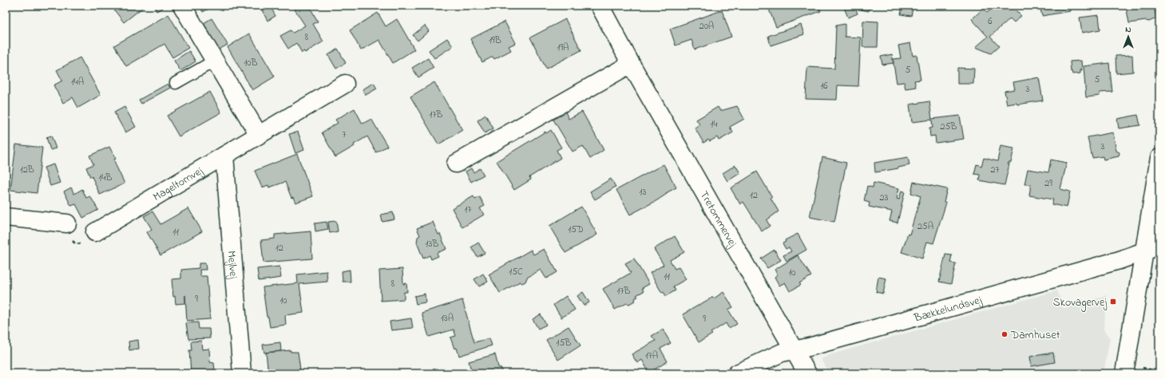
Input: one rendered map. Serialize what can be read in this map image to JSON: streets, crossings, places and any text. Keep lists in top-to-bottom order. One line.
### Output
{"streets":{"street":["Mageltornvej","Tretommervej","Mejlvej","Bækkelundsvej"]},"crossings":[["Mageltornvej","Mejlvej"],["Tretommervej","Bækkelundsvej"]],"places":{"transit":["Skovagervej"],"other":["Damhuset"]},"house_numbers":["6","20A","8","19B","19A","10B","5","5","14A","16","3","17B","14","25B","7","3","12B","27","14B","29","13","12","23","17","25A","15D","11","13B","12","15C","10","11","8","17B","9","10","13A","9","15B","17A"],"north":"top"}
